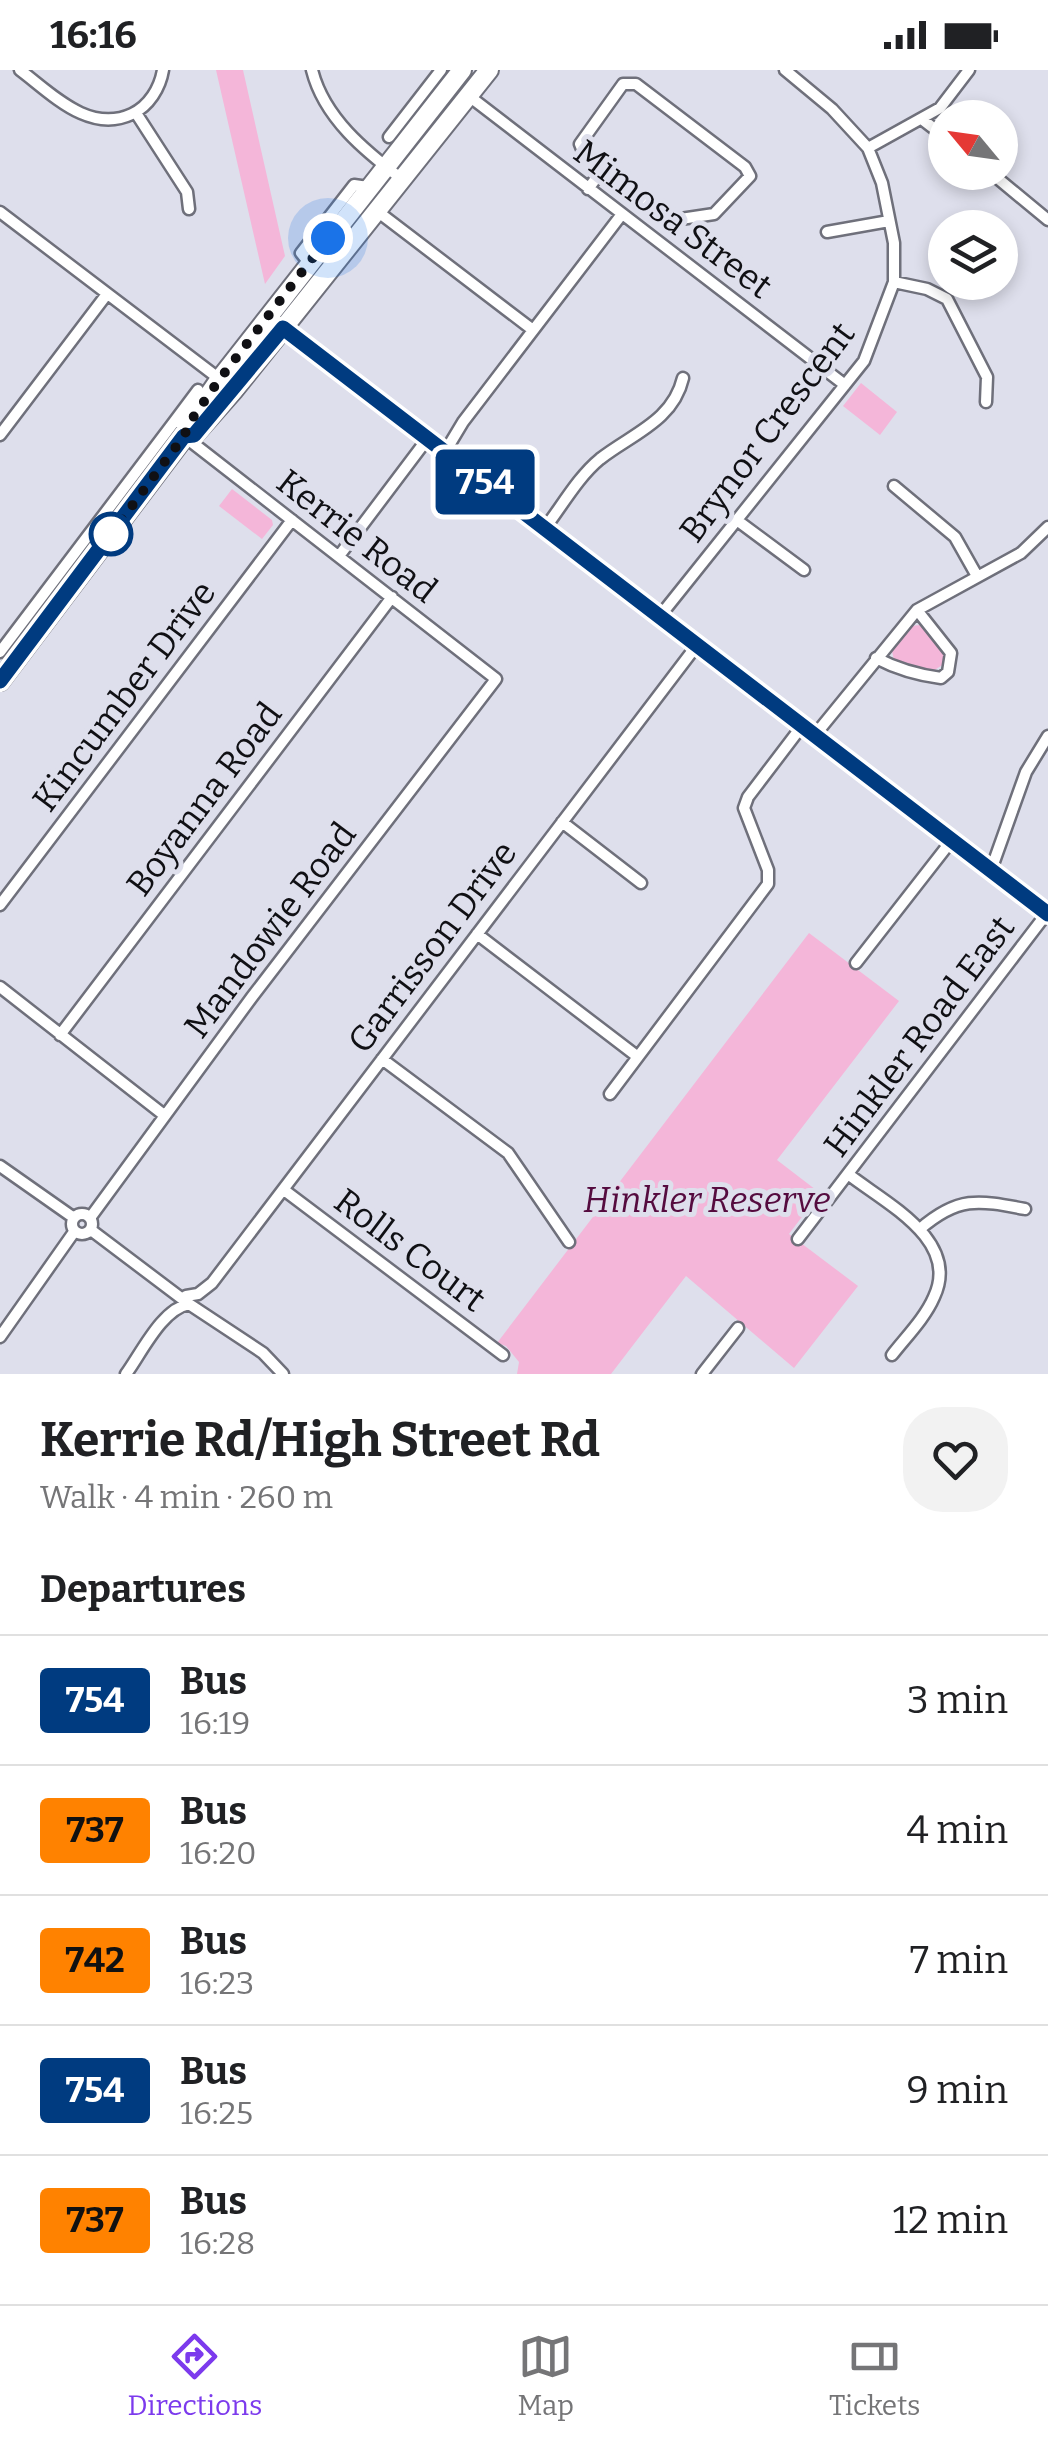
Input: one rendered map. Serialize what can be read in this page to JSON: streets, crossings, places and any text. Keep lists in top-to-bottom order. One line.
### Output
{"streets":{"street":["Mimosa Street","Brynor Crescent","Kerrie Road","Kincumber Drive","Boyanna Road","Mandowie Road","Garrisson Drive","Hinkler Road East","Rolls Court"]},"crossings":[["Mimosa Street","Brynor Crescent"],["Kerrie Road","Kincumber Drive"],["Kerrie Road","Boyanna Road"],["Kerrie Road","Mandowie Road"],["Garrisson Drive","Rolls Court"]],"parks":["Hinkler Reserve"],"lines":["bus line 754"],"north":"top left","page":{"status":"16:16","on_map":"754","heading":[["Kerrie Rd/High Street Rd","Walk · 4 min · 260 m"],"Departures"],"list":[{"mark":"754","name":"Bus","note":"16:19","value":"3 min"},{"mark":"737","name":"Bus","note":"16:20","value":"4 min"},{"mark":"742","name":"Bus","note":"16:23","value":"7 min"},{"mark":"754","name":"Bus","note":"16:25","value":"9 min"},{"mark":"737","name":"Bus","note":"16:28","value":"12 min"}],"tabs":["Directions","Map","Tickets"]}}
